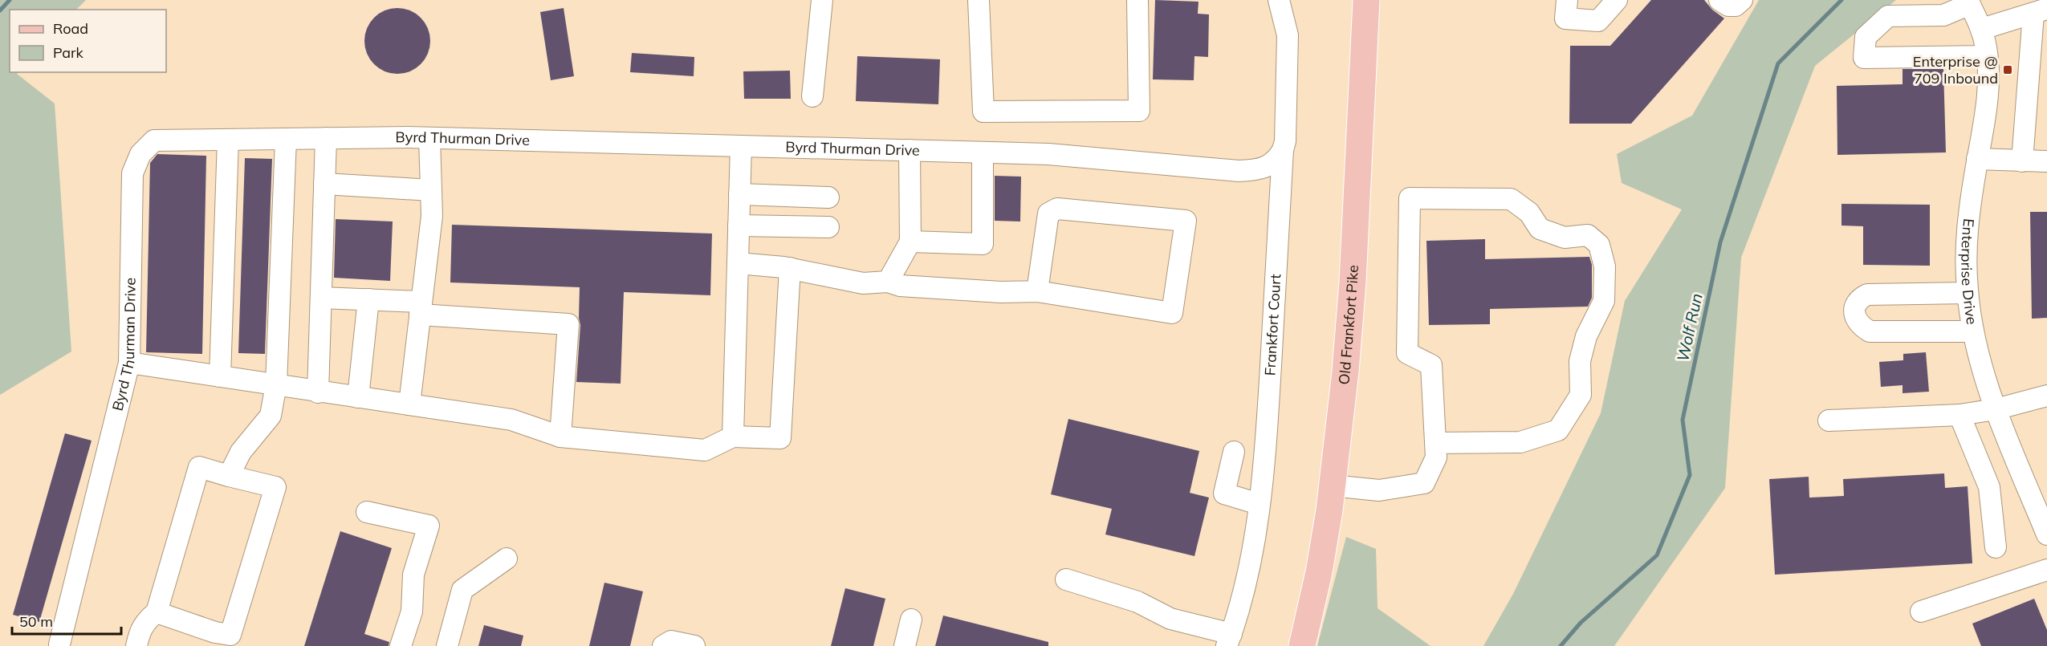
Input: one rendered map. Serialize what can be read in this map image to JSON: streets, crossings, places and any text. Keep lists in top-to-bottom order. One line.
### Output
{"streets":{"main road":["Old Frankfort Pike"],"street":["Byrd Thurman Drive","Enterprise Drive","Frankfort Court"]},"crossings":[["Byrd Thurman Drive","Frankfort Court"]],"water":["Wolf Run"],"places":{"transit":["Enterprise @ 709 Inbound"]},"legend":["Road","Park"],"scale_bar":"50 m"}
